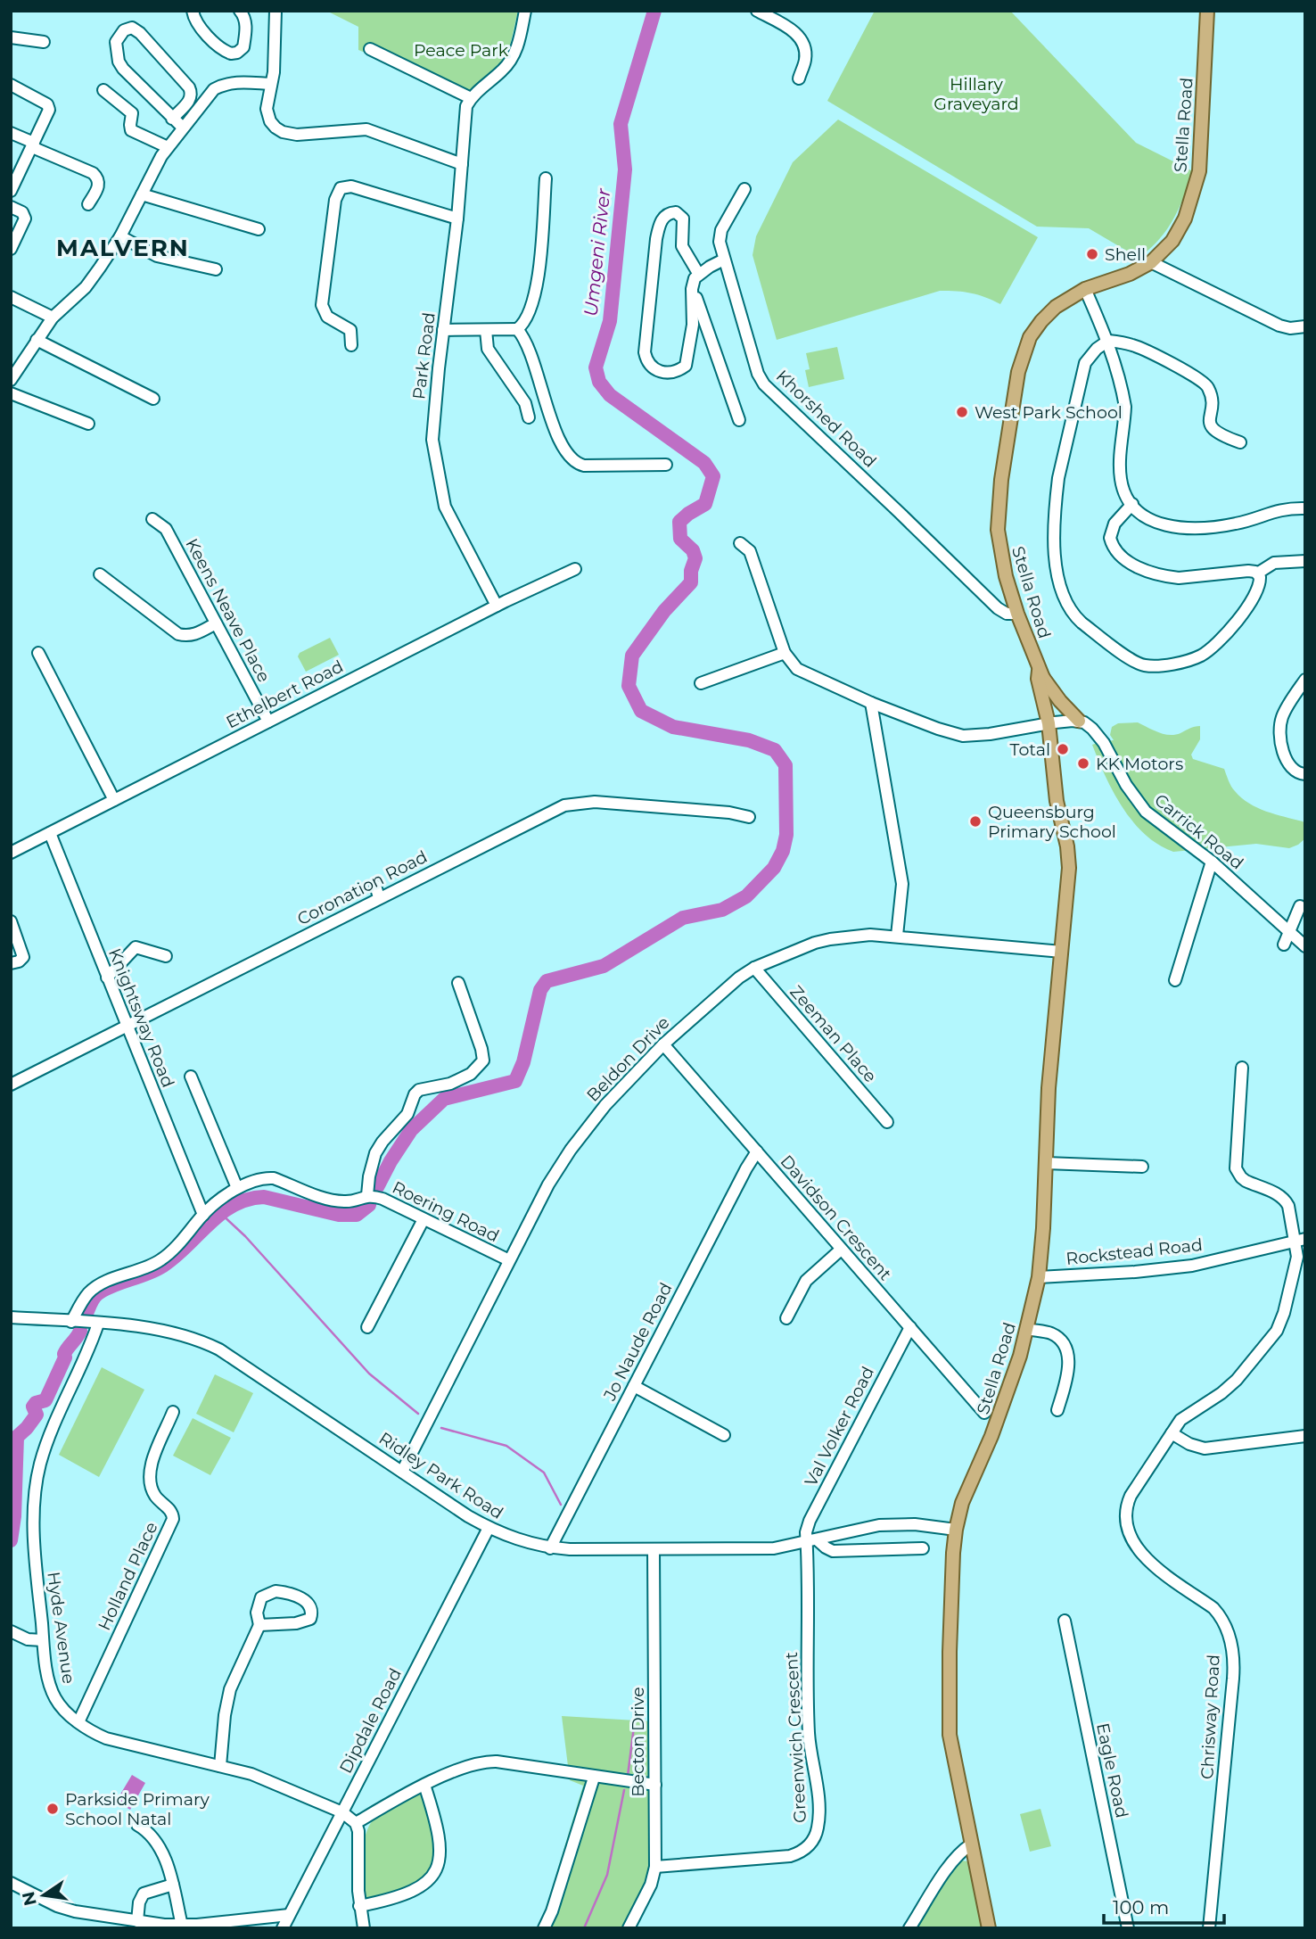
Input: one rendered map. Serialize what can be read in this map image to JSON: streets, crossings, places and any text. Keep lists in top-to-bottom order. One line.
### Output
{"streets":{"main road":["Stella Road"],"street":["Park Road","Khorshed Road","Keens Neave Place","Ethelbert Road","Carrick Road","Coronation Road","Knightsway Road","Zeeman Place","Beldon Drive","Roering Road","Davidson Crescent","Rockstead Road","Jo Naude Road","Val Volker Road","Ridley Park Road","Holland Place","Hyde Avenue","Chrisway Road","Dipdale Road","Greenwich Crescent","Becton Drive","Eagle Road"]},"crossings":[["Stella Road","Khorshed Road"],["Stella Road","Beldon Drive"],["Stella Road","Rockstead Road"],["Stella Road","Ridley Park Road"],["Park Road","Ethelbert Road"],["Keens Neave Place","Ethelbert Road"],["Ethelbert Road","Knightsway Road"],["Coronation Road","Knightsway Road"],["Zeeman Place","Beldon Drive"],["Beldon Drive","Roering Road"],["Beldon Drive","Davidson Crescent"],["Beldon Drive","Ridley Park Road"],["Davidson Crescent","Jo Naude Road"],["Davidson Crescent","Val Volker Road"],["Rockstead Road","Chrisway Road"],["Jo Naude Road","Ridley Park Road"],["Val Volker Road","Ridley Park Road"],["Val Volker Road","Greenwich Crescent"],["Ridley Park Road","Hyde Avenue"],["Ridley Park Road","Dipdale Road"],["Ridley Park Road","Greenwich Crescent"],["Ridley Park Road","Becton Drive"],["Holland Place","Hyde Avenue"],["Hyde Avenue","Dipdale Road"],["Greenwich Crescent","Becton Drive"]],"districts":["MALVERN"],"water":["Umgeni River"],"parks":["Peace Park","Hillary Graveyard"],"places":["Shell","West Park School","Total","KK Motors","Queensburg Primary School","Parkside Primary School Natal"],"scale_bar":"100 m","north":"left"}
